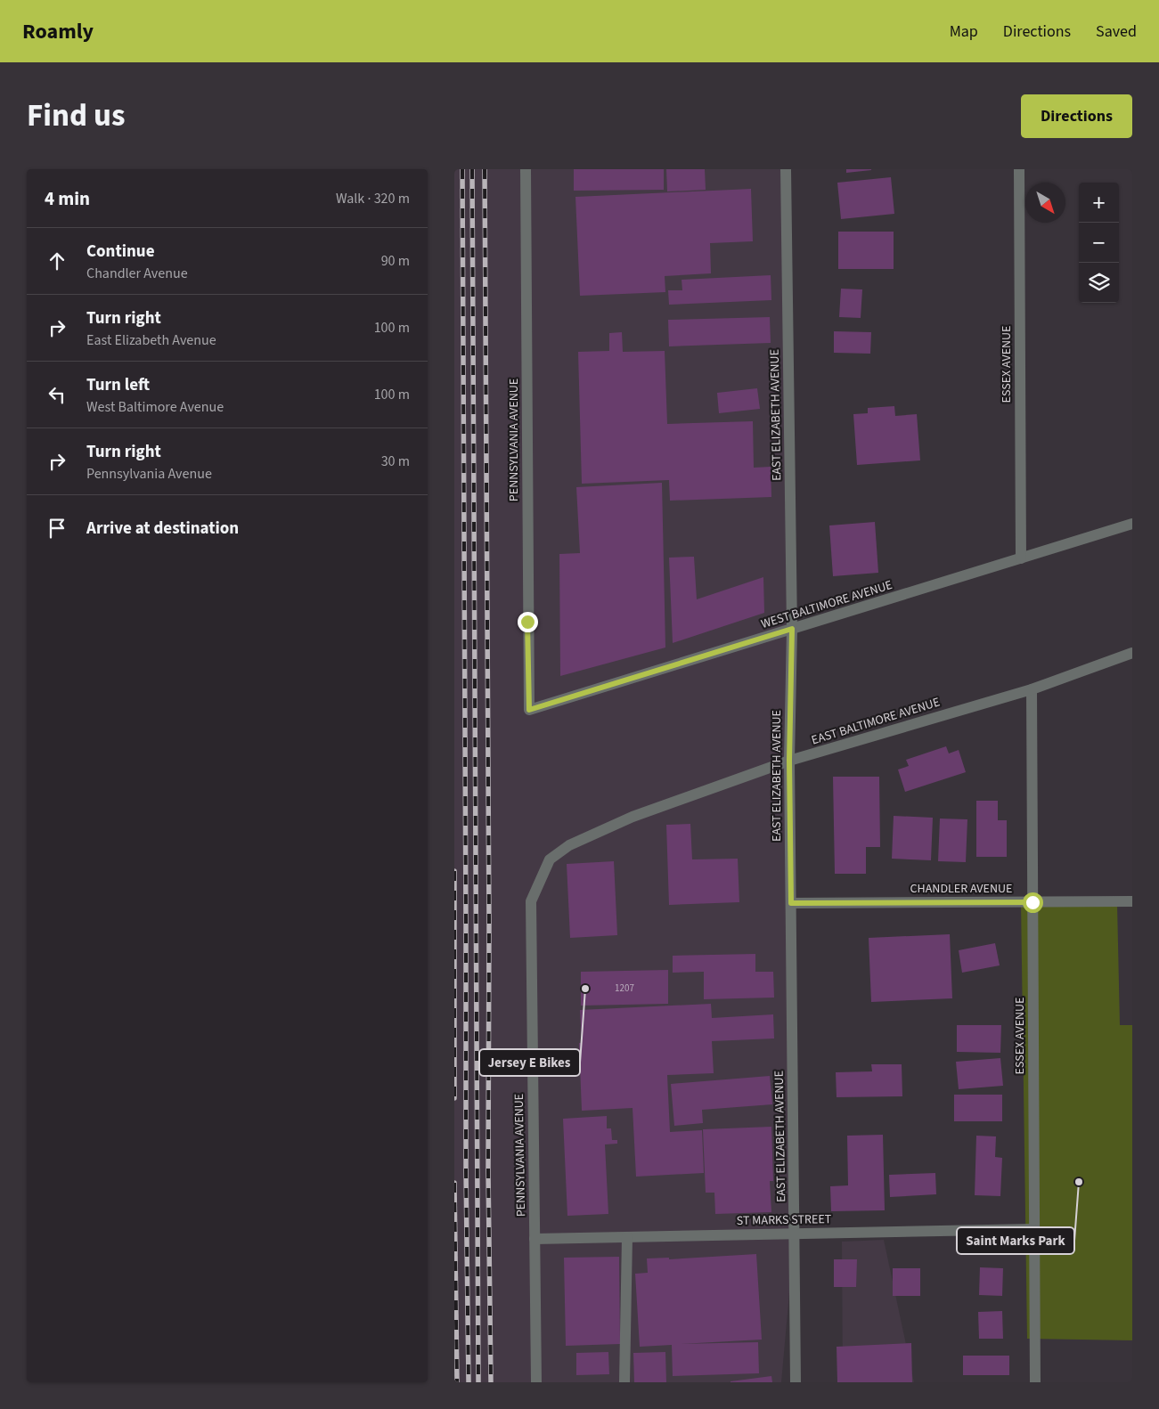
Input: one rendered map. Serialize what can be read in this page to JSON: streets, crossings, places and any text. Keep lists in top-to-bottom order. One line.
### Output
{"streets":{"street":["ESSEX AVENUE","EAST ELIZABETH AVENUE","PENNSYLVANIA AVENUE","WEST BALTIMORE AVENUE","EAST BALTIMORE AVENUE","CHANDLER AVENUE","ST MARKS STREET"]},"crossings":[["ESSEX AVENUE","WEST BALTIMORE AVENUE"],["ESSEX AVENUE","EAST BALTIMORE AVENUE"],["ESSEX AVENUE","CHANDLER AVENUE"],["ESSEX AVENUE","ST MARKS STREET"],["EAST ELIZABETH AVENUE","WEST BALTIMORE AVENUE"],["EAST ELIZABETH AVENUE","EAST BALTIMORE AVENUE"],["EAST ELIZABETH AVENUE","CHANDLER AVENUE"],["EAST ELIZABETH AVENUE","ST MARKS STREET"],["PENNSYLVANIA AVENUE","WEST BALTIMORE AVENUE"],["PENNSYLVANIA AVENUE","EAST BALTIMORE AVENUE"],["PENNSYLVANIA AVENUE","ST MARKS STREET"]],"places":["Jersey E Bikes","Saint Marks Park"],"house_numbers":["1207"],"north":"bottom right","page":{"header":"Roamly","nav":["Map","Directions","Saved"],"title":"Find us","buttons":"Directions","heading":["4 min","Walk · 320 m"],"map_buttons":["+","−"],"list":[["Continue","Chandler Avenue","90 m"],["Turn right","East Elizabeth Avenue","100 m"],["Turn left","West Baltimore Avenue","100 m"],["Turn right","Pennsylvania Avenue","30 m"],"Arrive at destination"]}}
